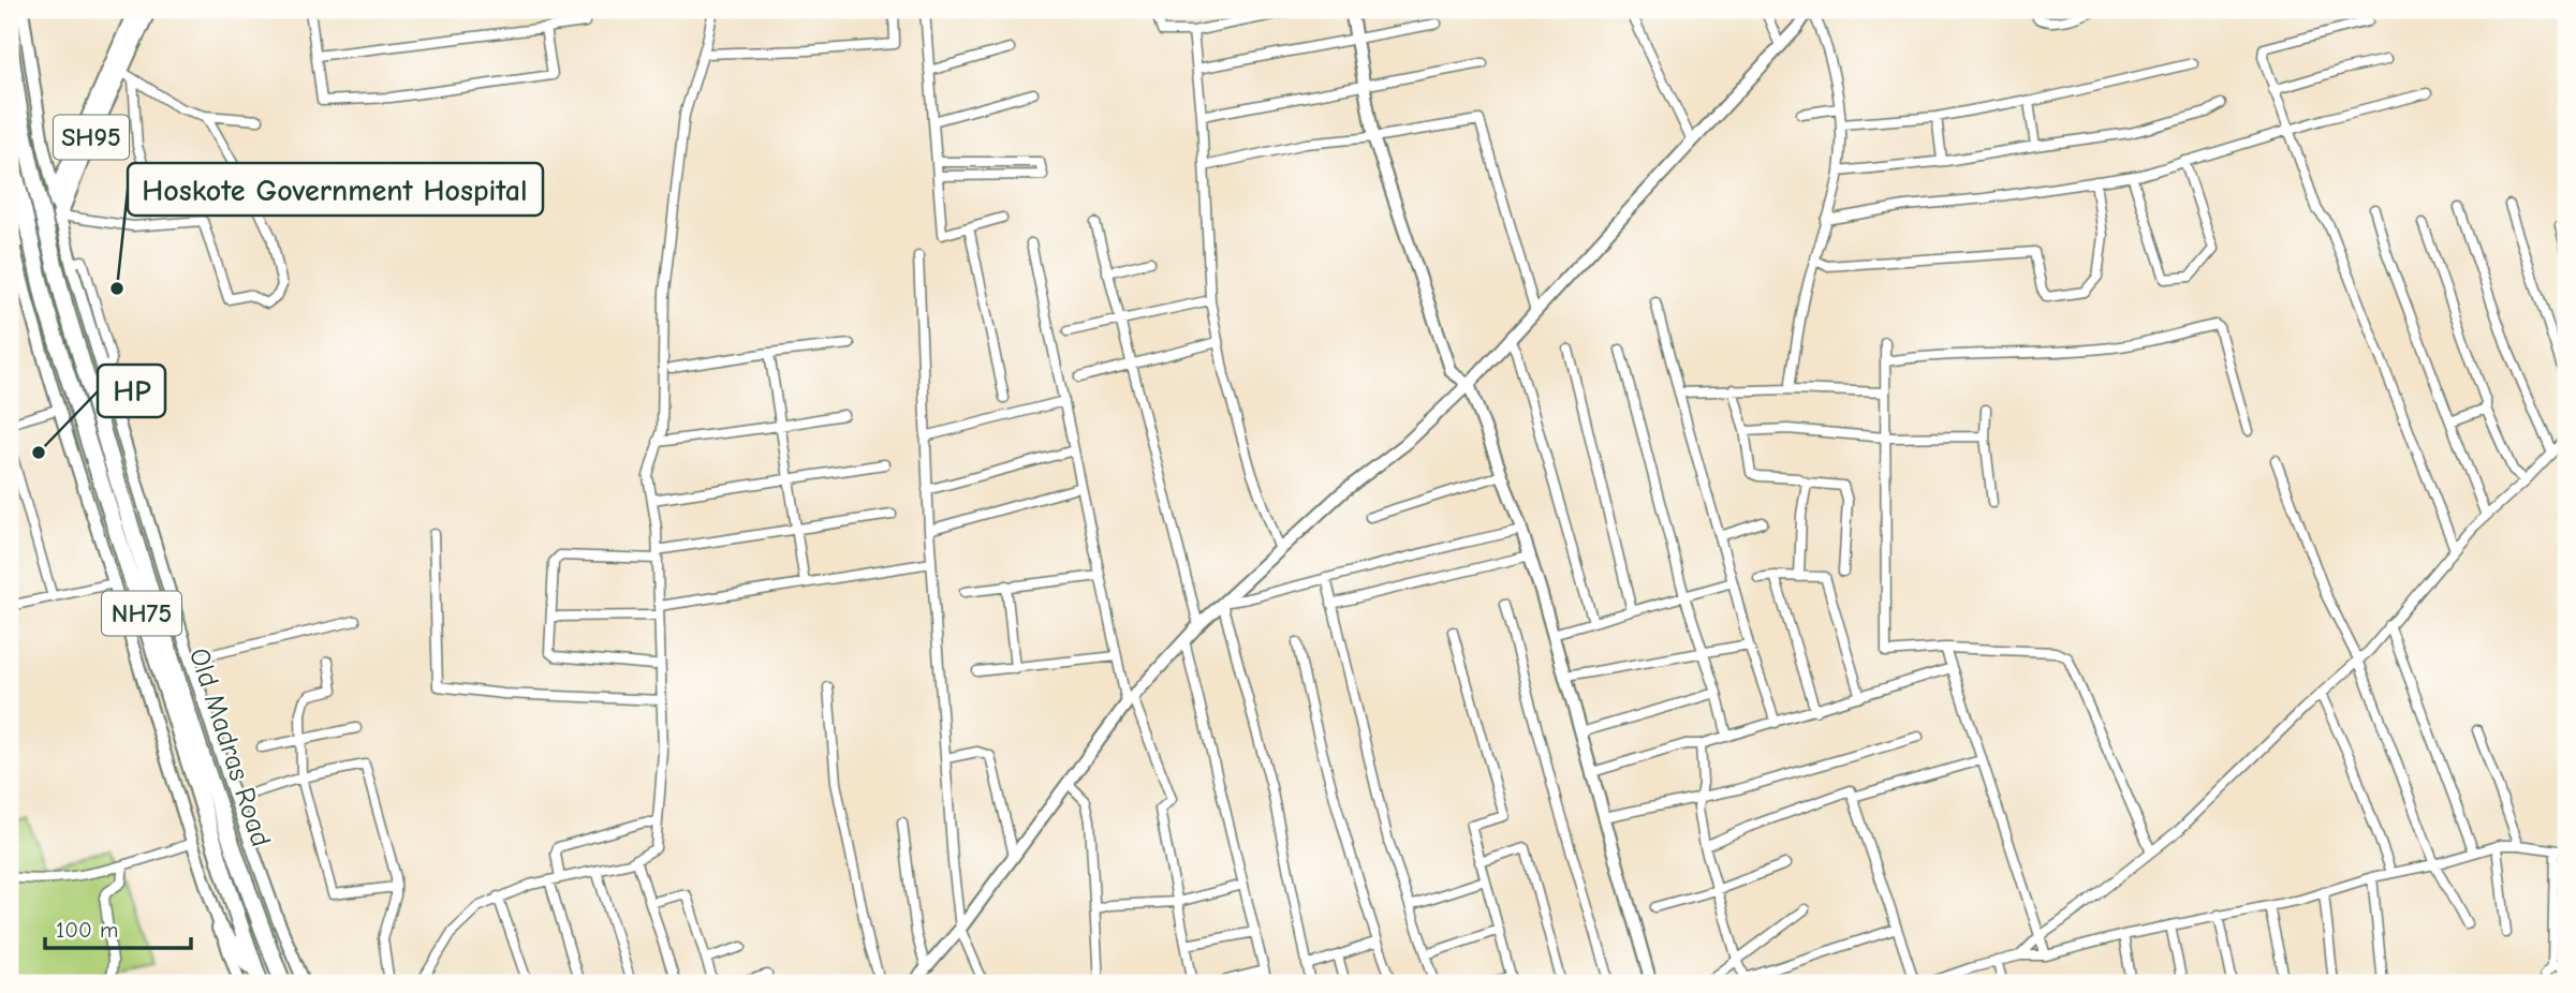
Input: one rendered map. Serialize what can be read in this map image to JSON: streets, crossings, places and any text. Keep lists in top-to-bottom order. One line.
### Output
{"streets":{"highway":["NH75","Old Madras Road"],"main road":["SH95"]},"places":["Hoskote Government Hospital","HP"],"scale_bar":"100 m"}
